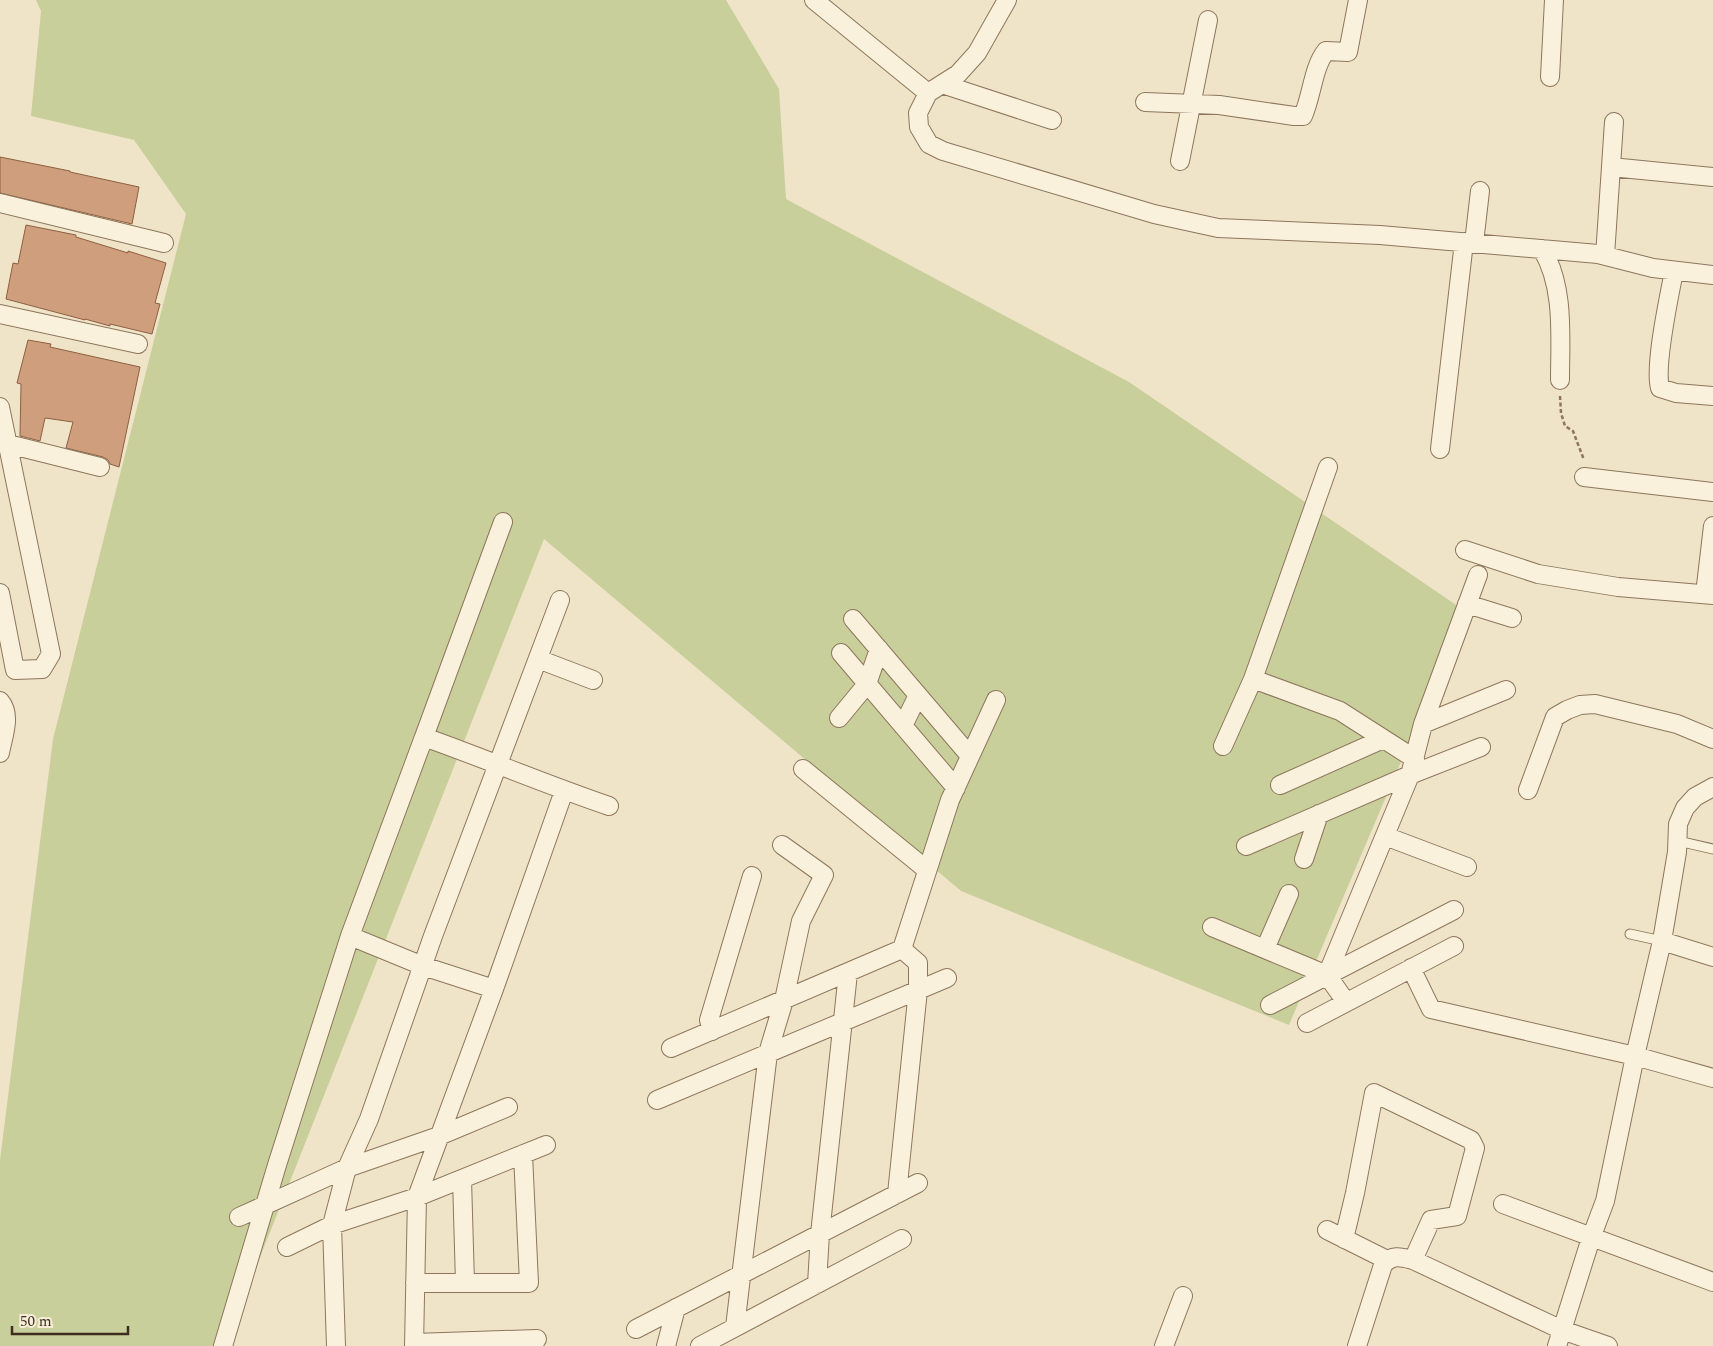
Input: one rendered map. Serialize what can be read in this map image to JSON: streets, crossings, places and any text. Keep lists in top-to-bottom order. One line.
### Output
{"scale_bar":"50 m"}
